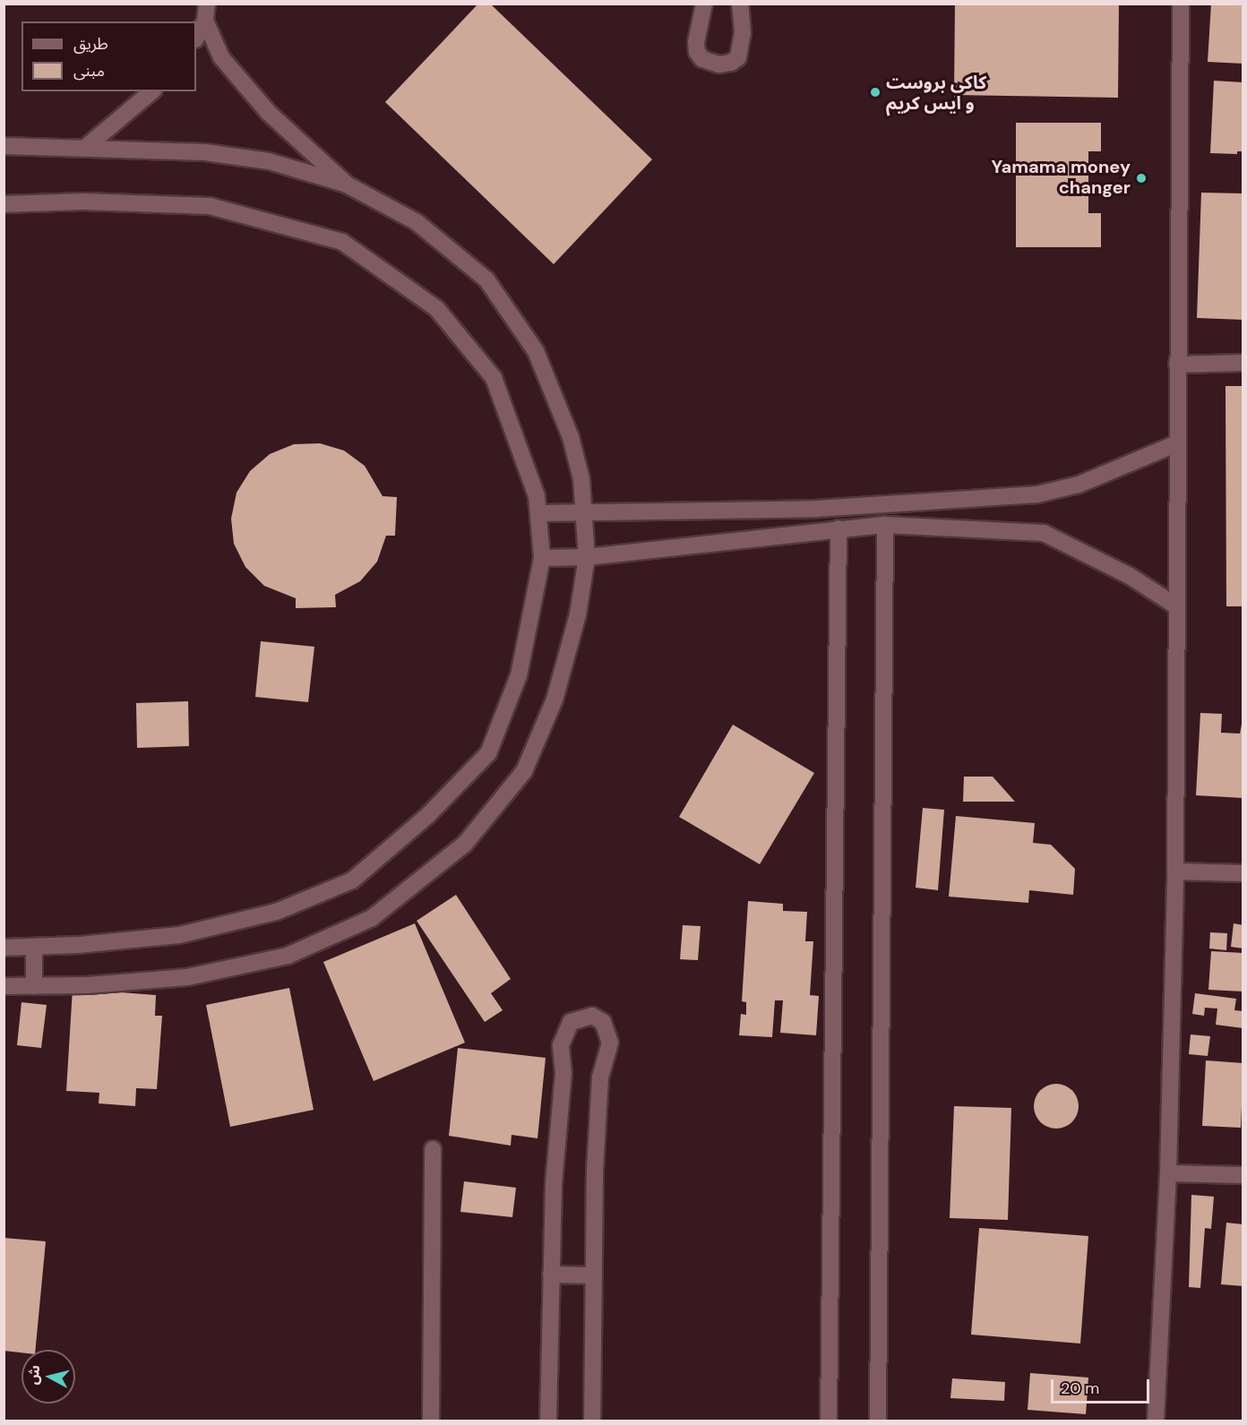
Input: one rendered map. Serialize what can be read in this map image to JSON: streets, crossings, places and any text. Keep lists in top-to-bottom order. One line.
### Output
{"places":["كاكي بروست و ايس كريم","Yamama money changer"],"legend":["طريق","مبنى"],"scale_bar":"20 m","north":"left"}
